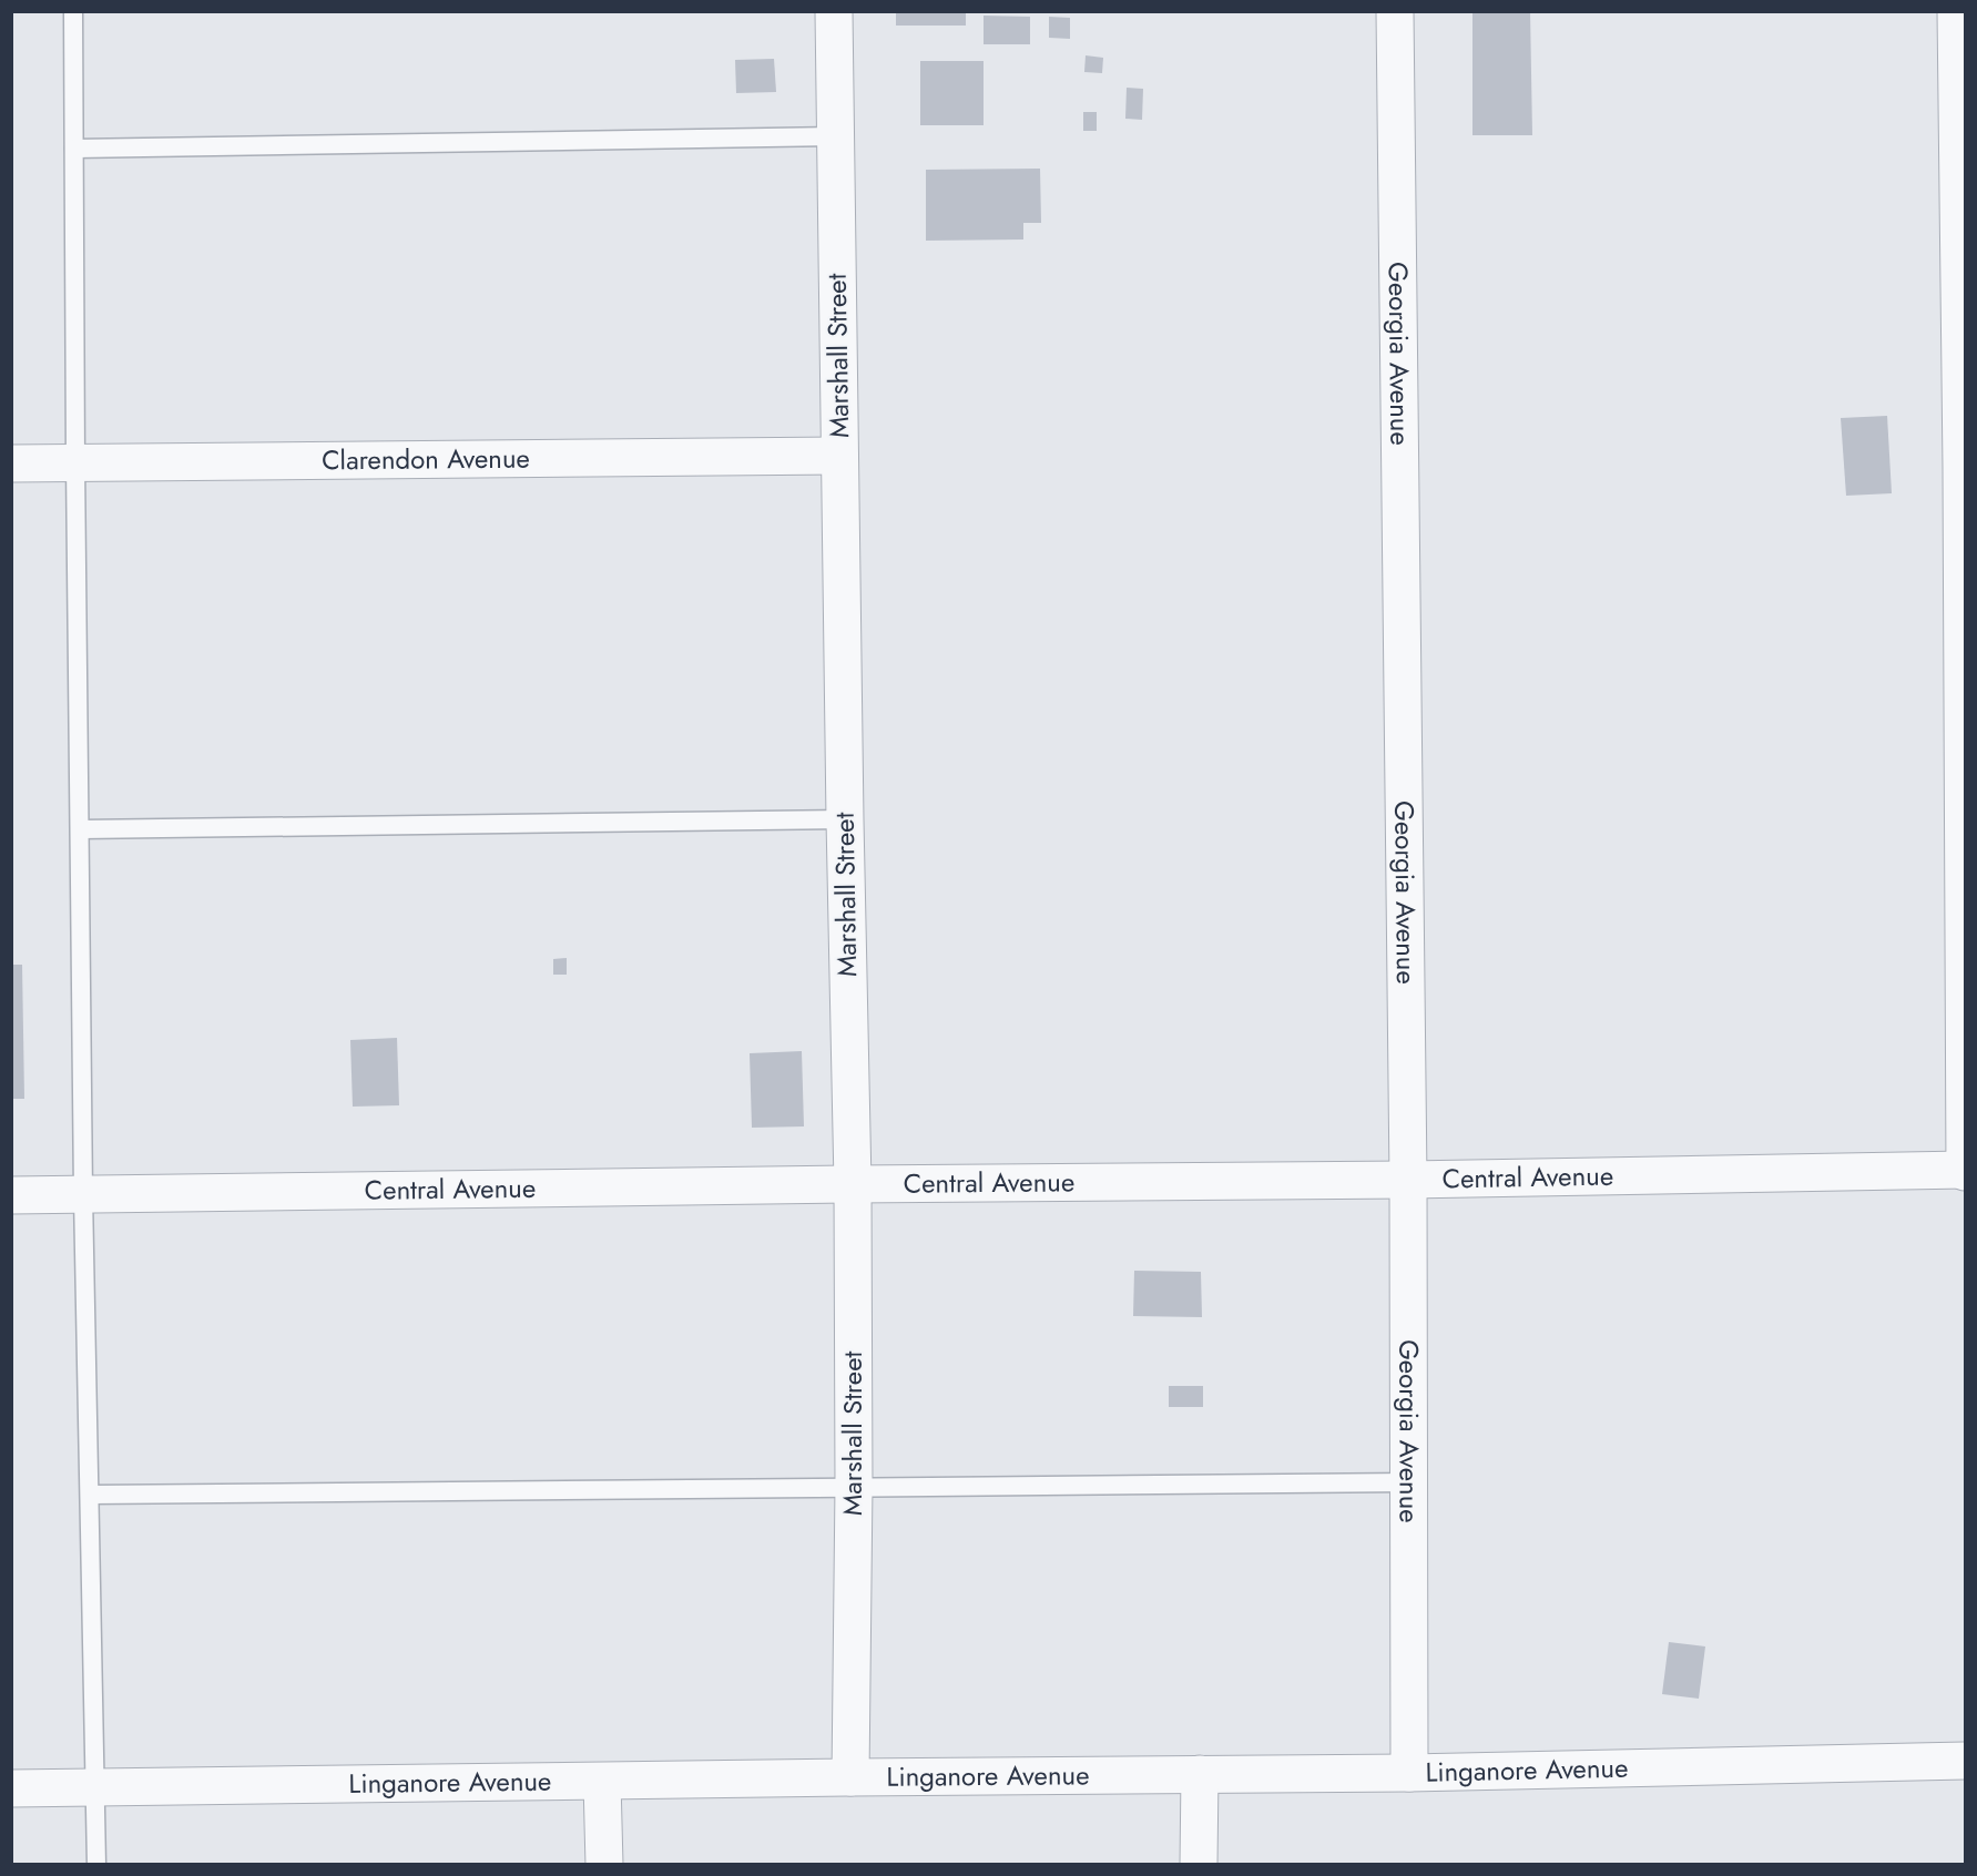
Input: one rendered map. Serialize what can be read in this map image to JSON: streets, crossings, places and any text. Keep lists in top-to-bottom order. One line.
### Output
{"streets":{"street":["Georgia Avenue","Marshall Street","Clarendon Avenue","Central Avenue","Linganore Avenue"]},"crossings":[["Georgia Avenue","Central Avenue"],["Georgia Avenue","Linganore Avenue"],["Marshall Street","Clarendon Avenue"],["Marshall Street","Central Avenue"],["Marshall Street","Linganore Avenue"]]}
